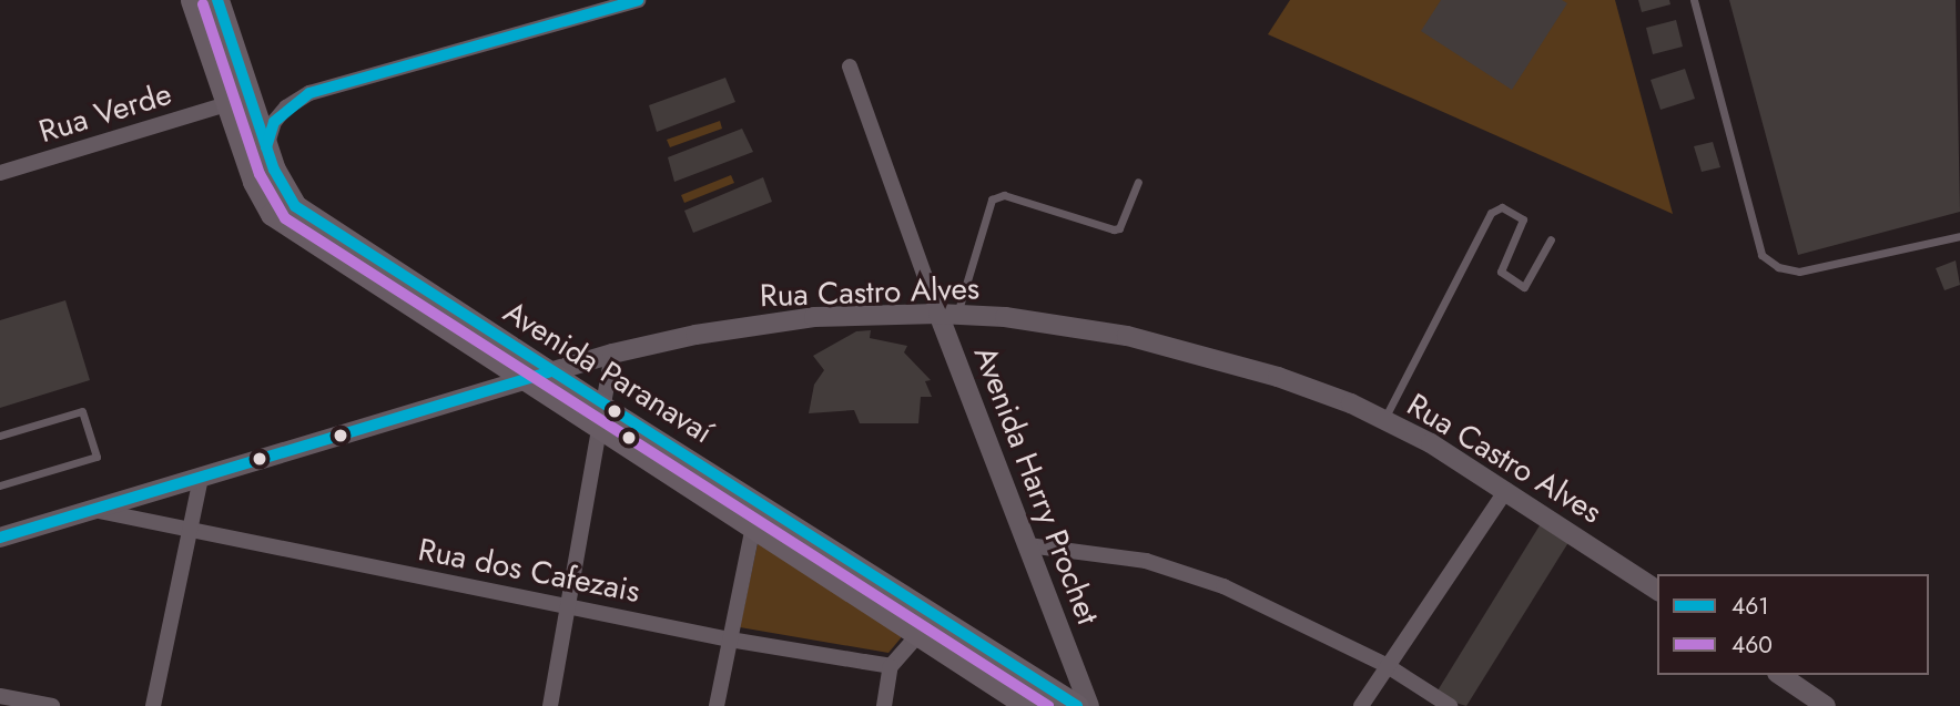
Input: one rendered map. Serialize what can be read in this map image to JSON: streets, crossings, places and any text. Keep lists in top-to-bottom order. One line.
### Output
{"streets":{"main road":["Avenida Paranavaí"],"street":["Rua Verde","Rua Castro Alves","Avenida Harry Prochet","Rua dos Cafezais"]},"crossings":[["Rua Verde","Avenida Paranavaí"],["Rua Castro Alves","Avenida Paranavaí"],["Rua Castro Alves","Avenida Harry Prochet"],["Rua Castro Alves","Rua dos Cafezais"]],"lines":["transit line 461","transit line 460"],"legend":["461","460"]}
